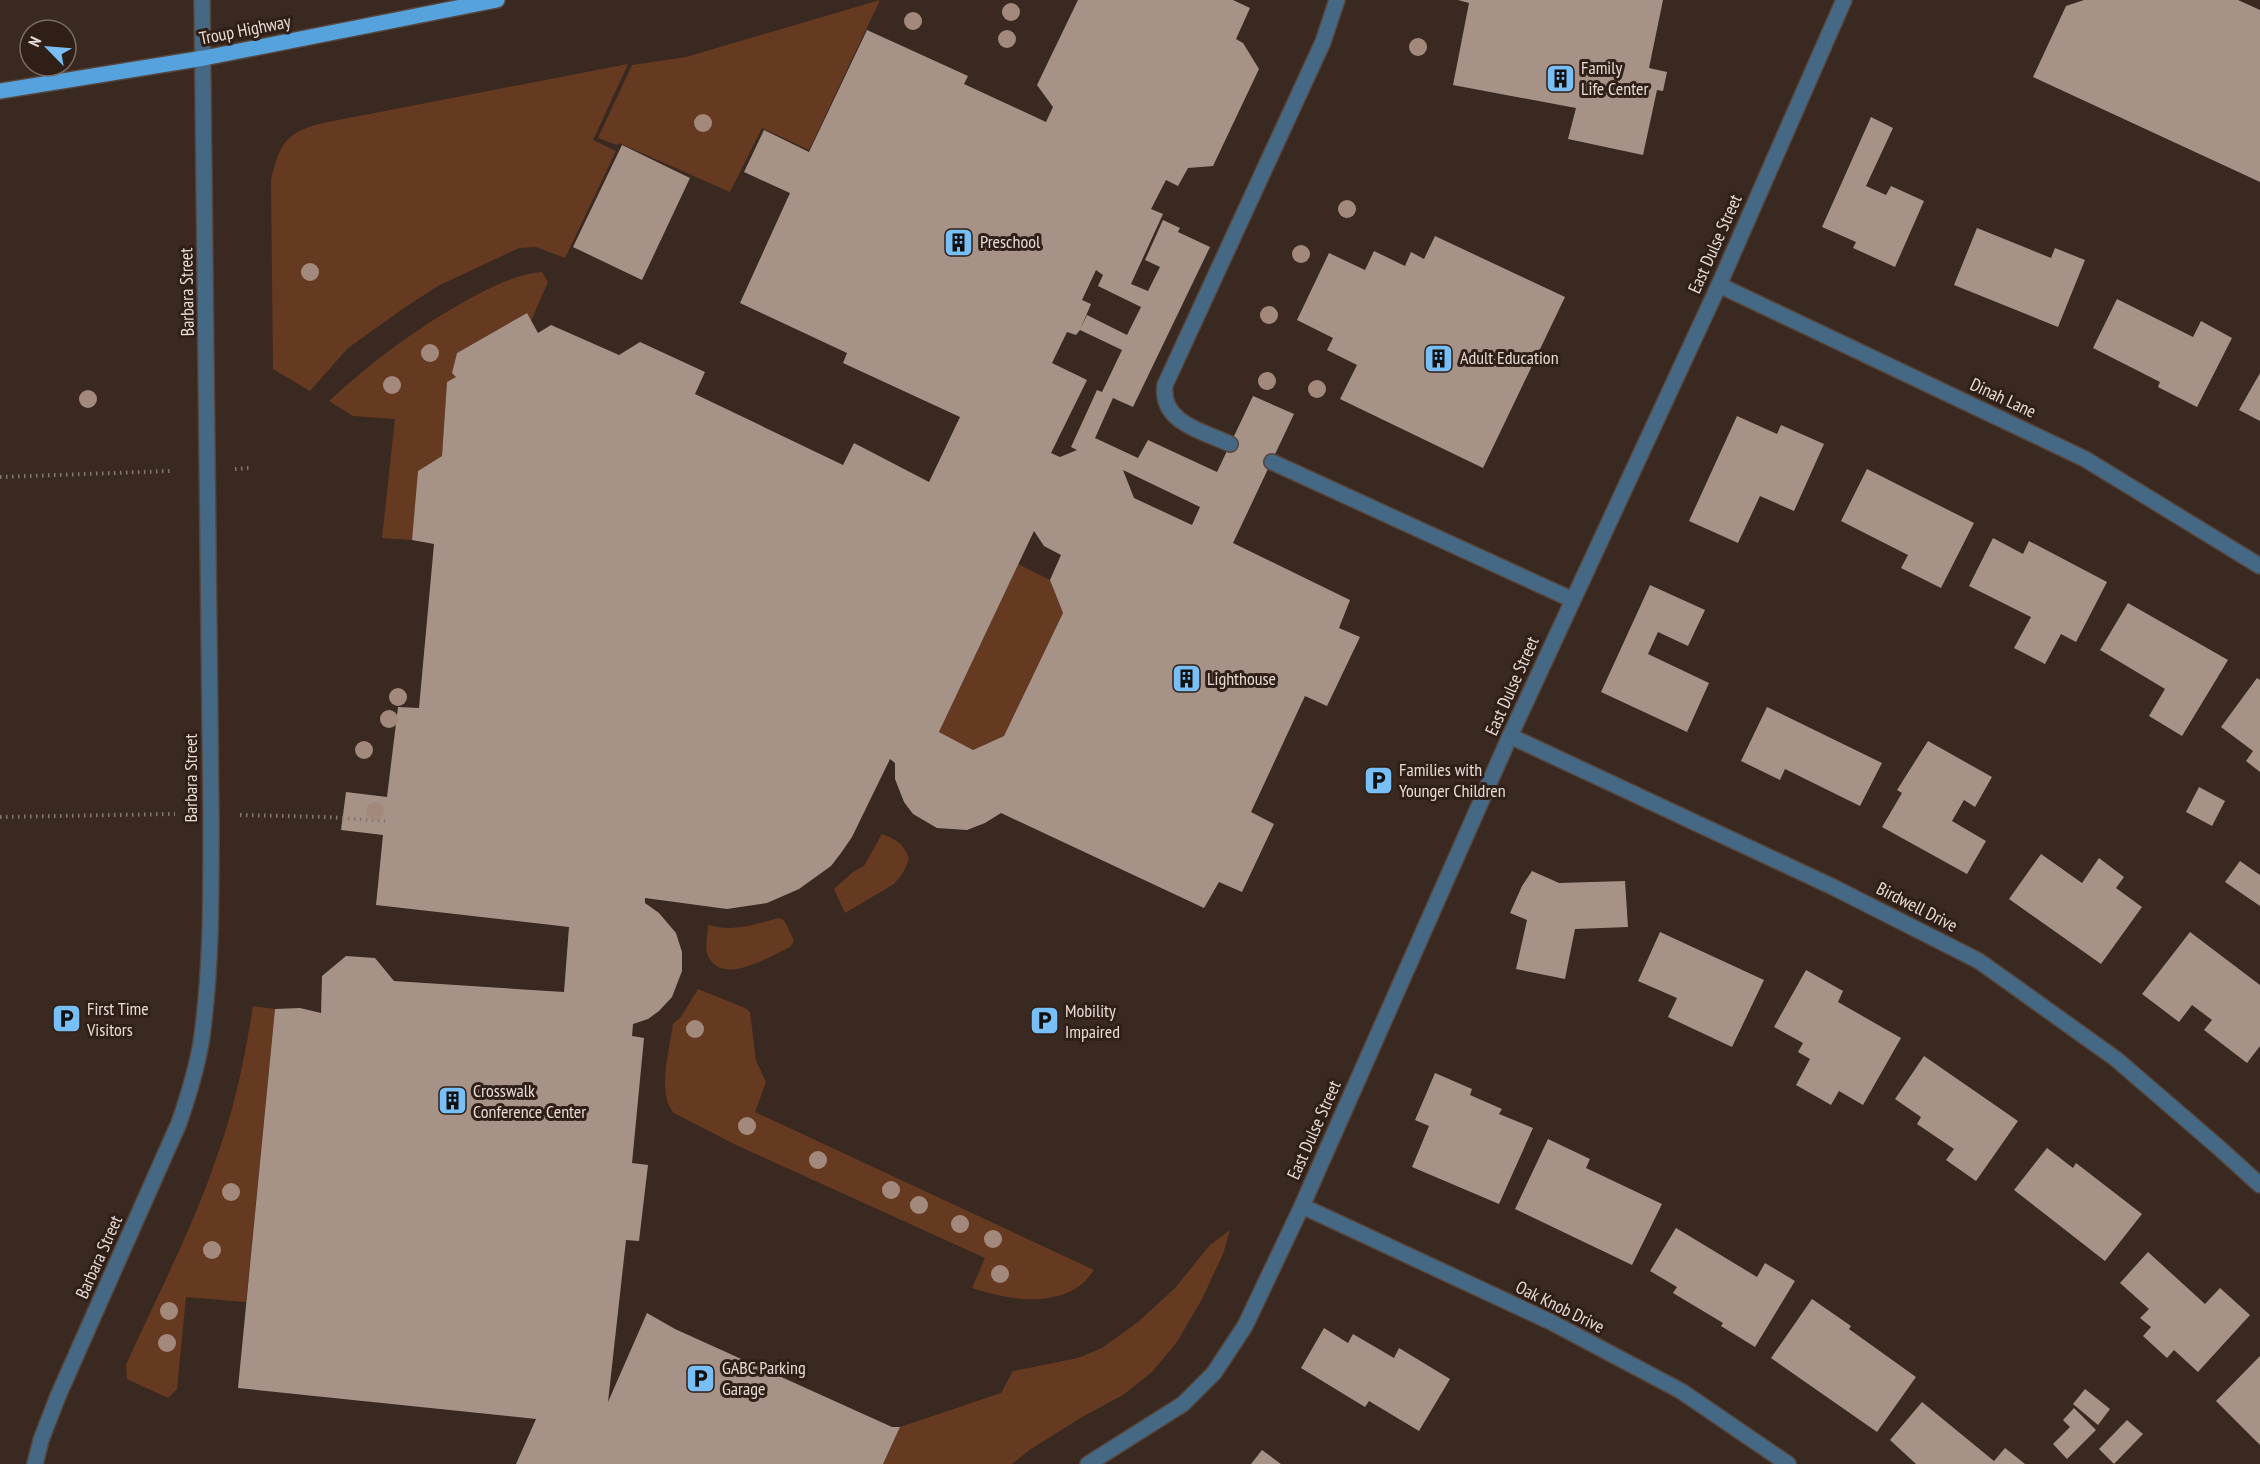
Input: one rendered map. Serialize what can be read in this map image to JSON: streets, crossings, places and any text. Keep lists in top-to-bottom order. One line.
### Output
{"streets":{"main road":["Troup Highway"],"street":["East Dulse Street","Barbara Street","Dinah Lane","Birdwell Drive","Oak Knob Drive"]},"crossings":[["Troup Highway","Barbara Street"],["East Dulse Street","Dinah Lane"],["East Dulse Street","Birdwell Drive"],["East Dulse Street","Oak Knob Drive"]],"places":{"building":["Family Life Center","Preschool","Adult Education","Lighthouse","Crosswalk Conference Center"],"parking":["Families with Younger Children","First Time Visitors","Mobility Impaired","GABC Parking Garage"]},"north":"top left"}
